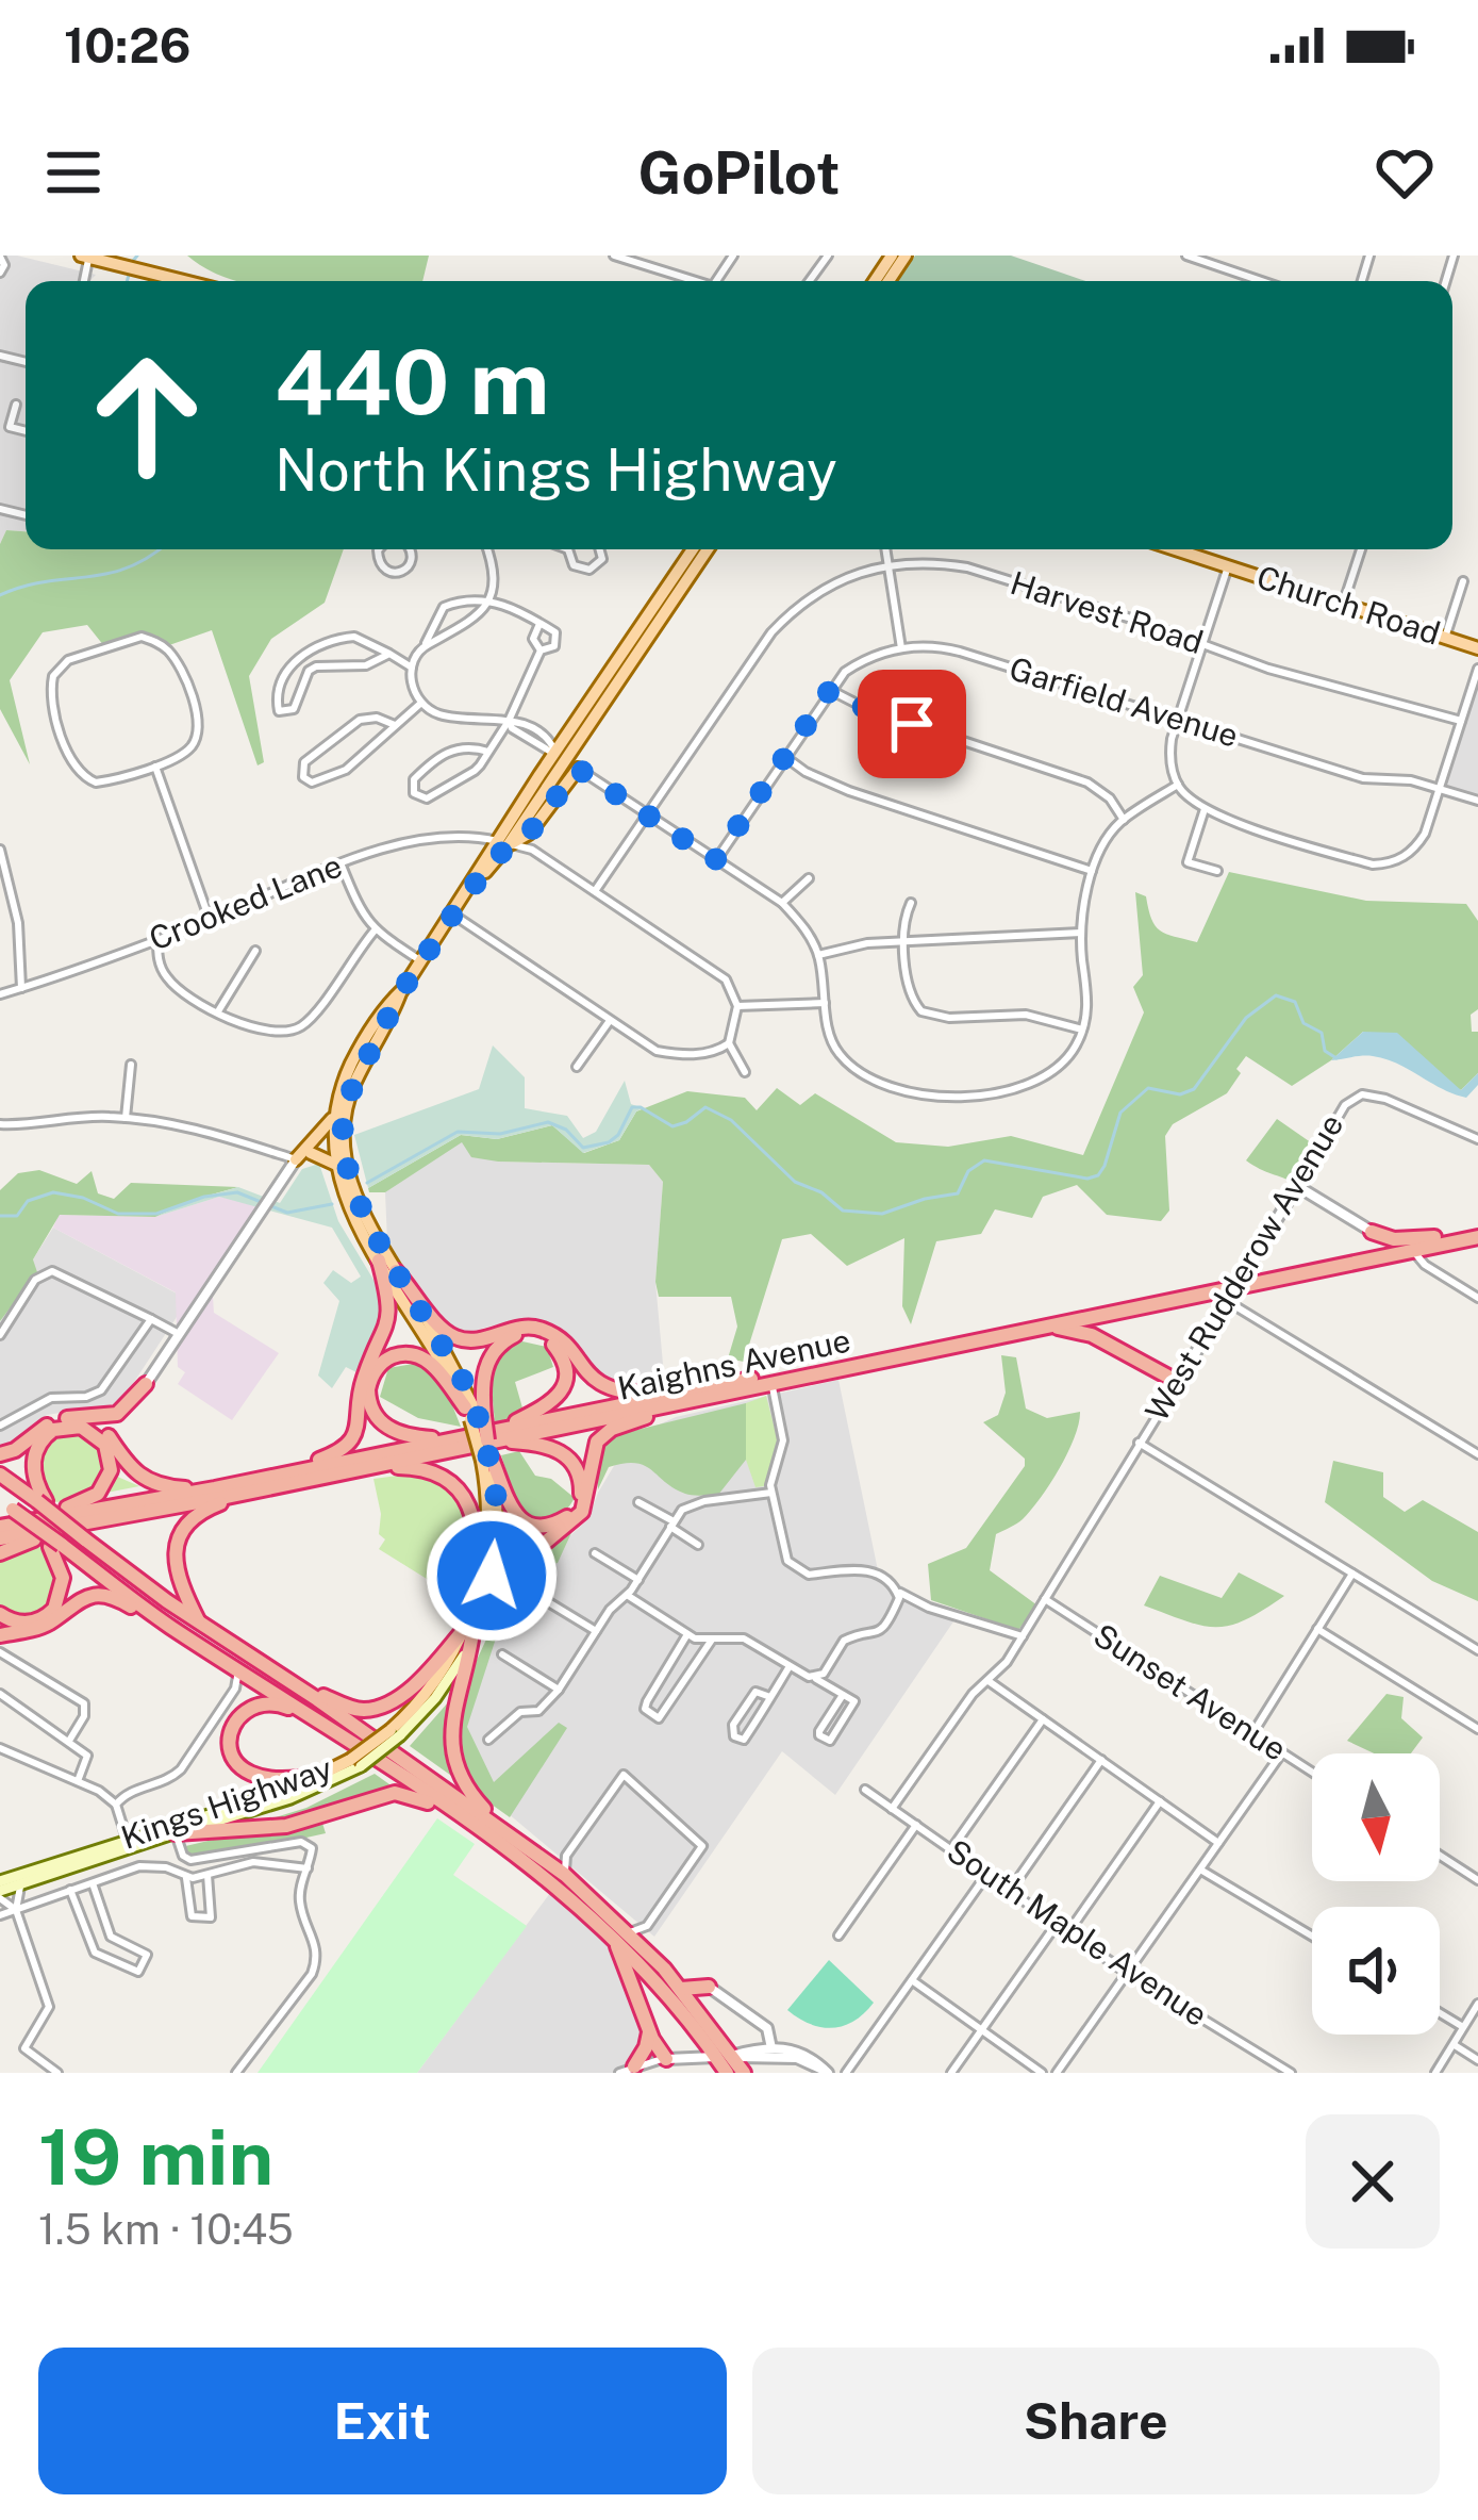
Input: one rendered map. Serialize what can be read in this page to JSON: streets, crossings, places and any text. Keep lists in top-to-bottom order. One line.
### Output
{"streets":{"highway":["Kaighns Avenue"],"main road":["Church Road","Kings Highway"],"street":["Harvest Road","Garfield Avenue","Crooked Lane","West Rudderow Avenue","Sunset Avenue","South Maple Avenue"]},"crossings":[["West Rudderow Avenue","Kaighns Avenue"],["West Rudderow Avenue","Sunset Avenue"],["West Rudderow Avenue","South Maple Avenue"],["Kaighns Avenue","Kings Highway"]],"north":"bottom","page":{"status":"10:26","header":"GoPilot","turn":["440 m","North Kings Highway"],"heading":["19 min","1.5 km · 10:45"],"buttons":["Exit","Share"]}}
